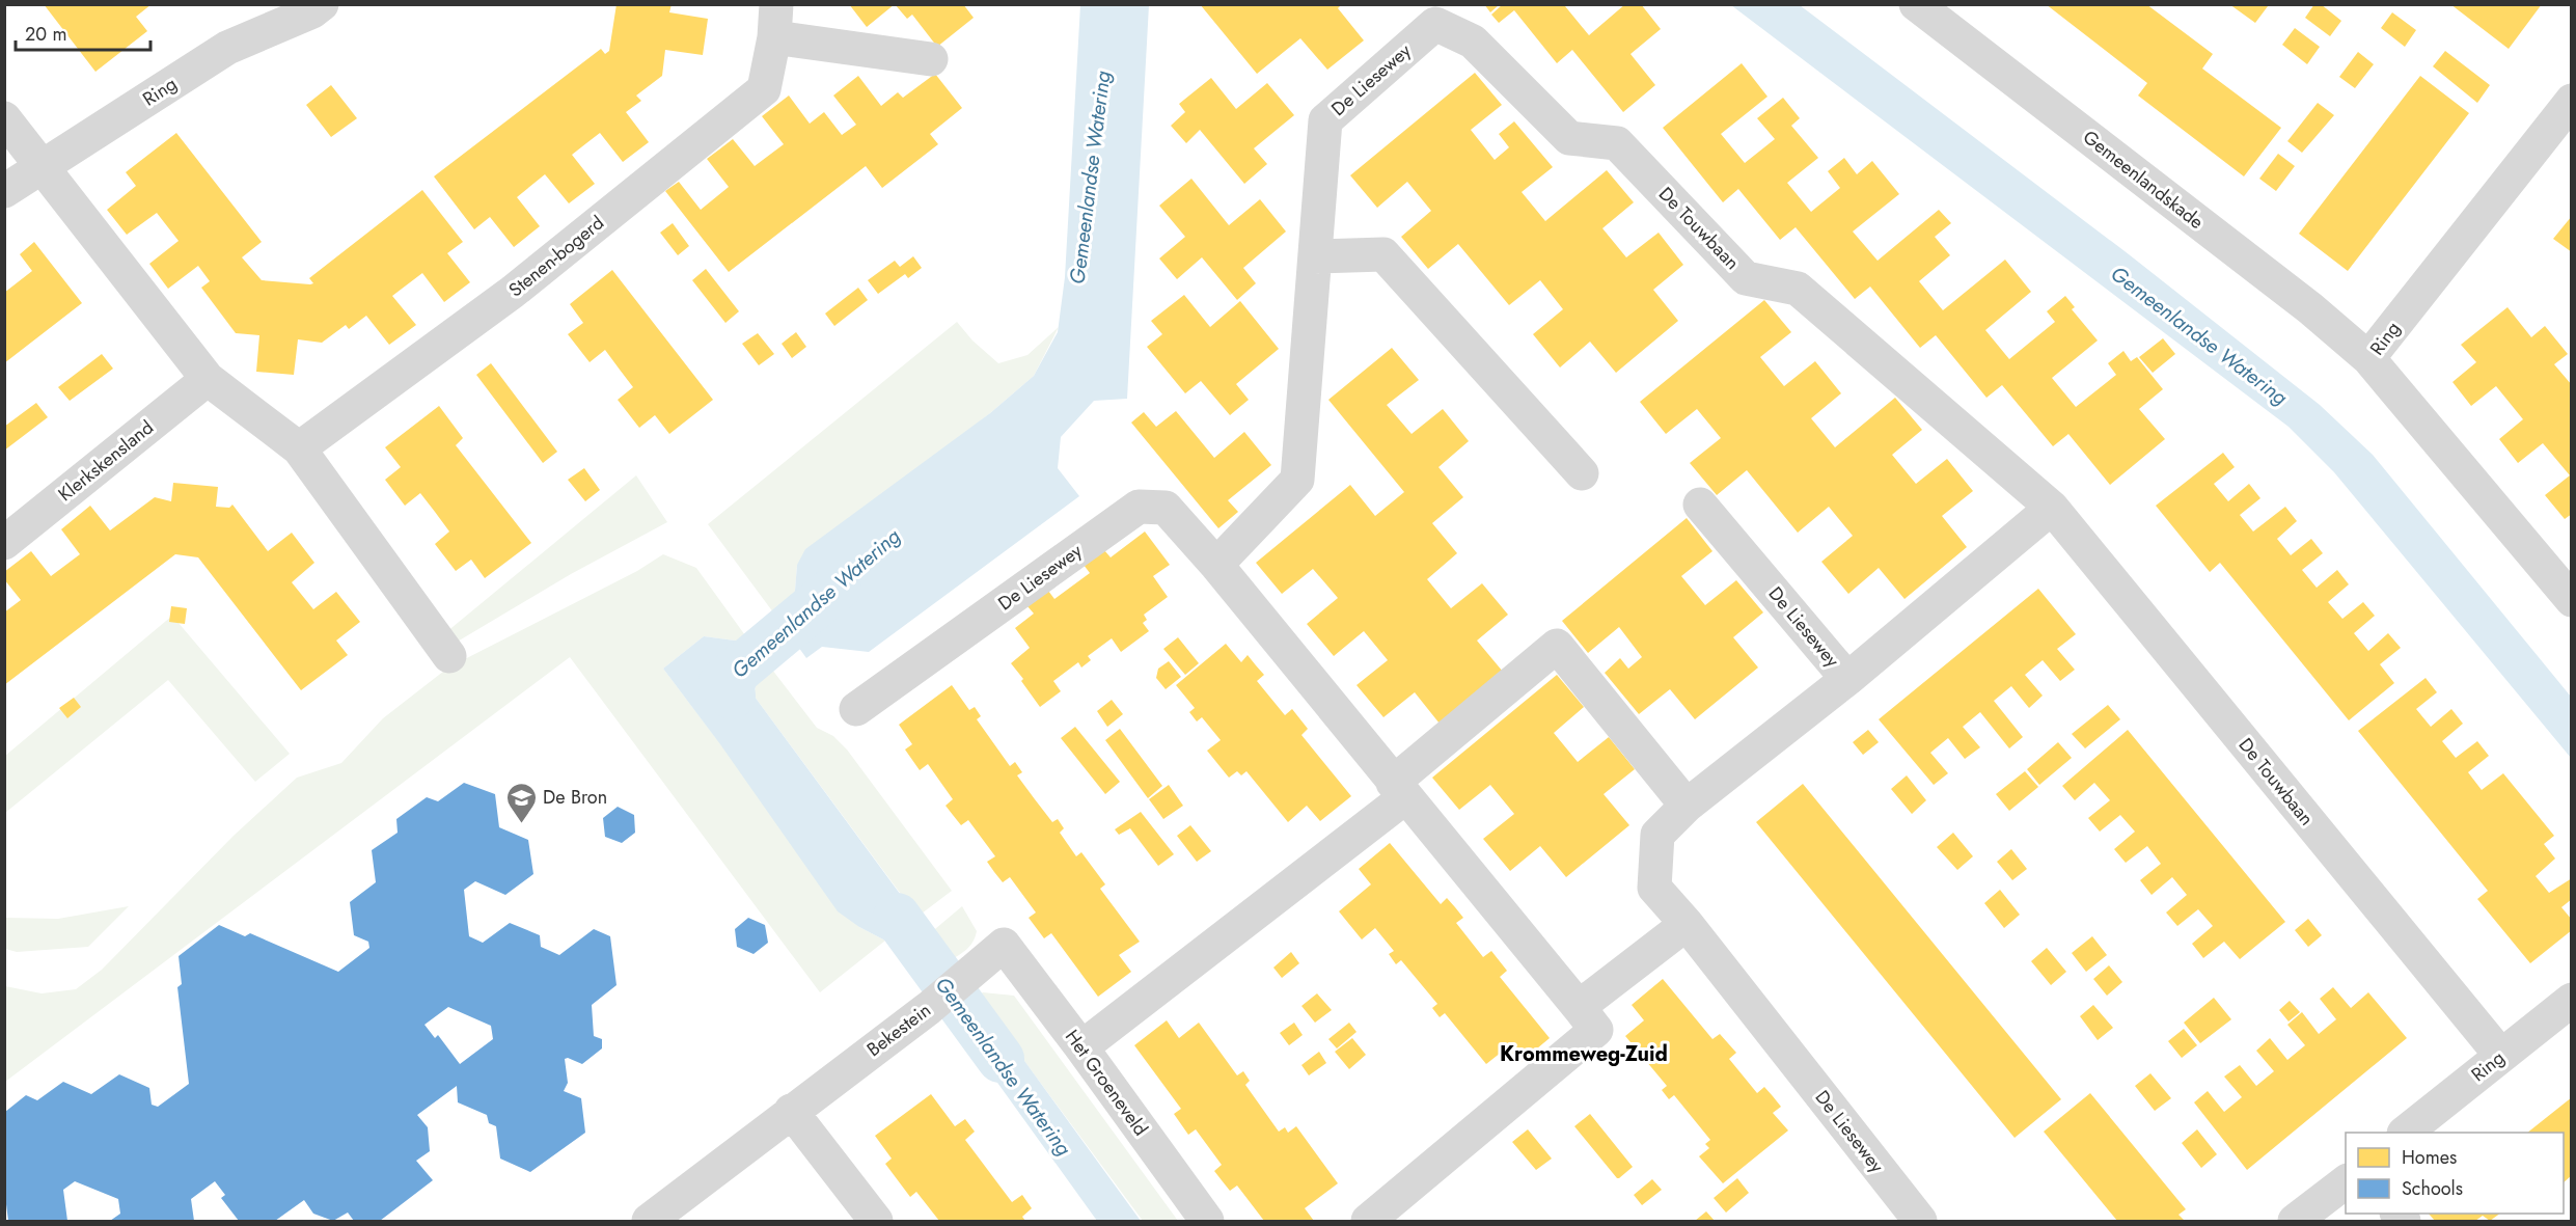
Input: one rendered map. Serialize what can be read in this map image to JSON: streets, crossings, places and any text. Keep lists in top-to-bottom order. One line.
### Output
{"streets":{"street":["De Liesewey","Ring","Gemeenlandskade","De Touwbaan","Stenen-bogerd","Klerkskensland","Bekestein","Het Groeneveld"]},"crossings":[["De Liesewey","De Touwbaan"],["Ring","Gemeenlandskade"],["Ring","De Touwbaan"],["Bekestein","Het Groeneveld"]],"districts":["Krommeweg-Zuid"],"water":["Gemeenlandse Watering"],"places":{"school or university":["De Bron"]},"legend":["Homes","Schools"],"scale_bar":"20 m"}
